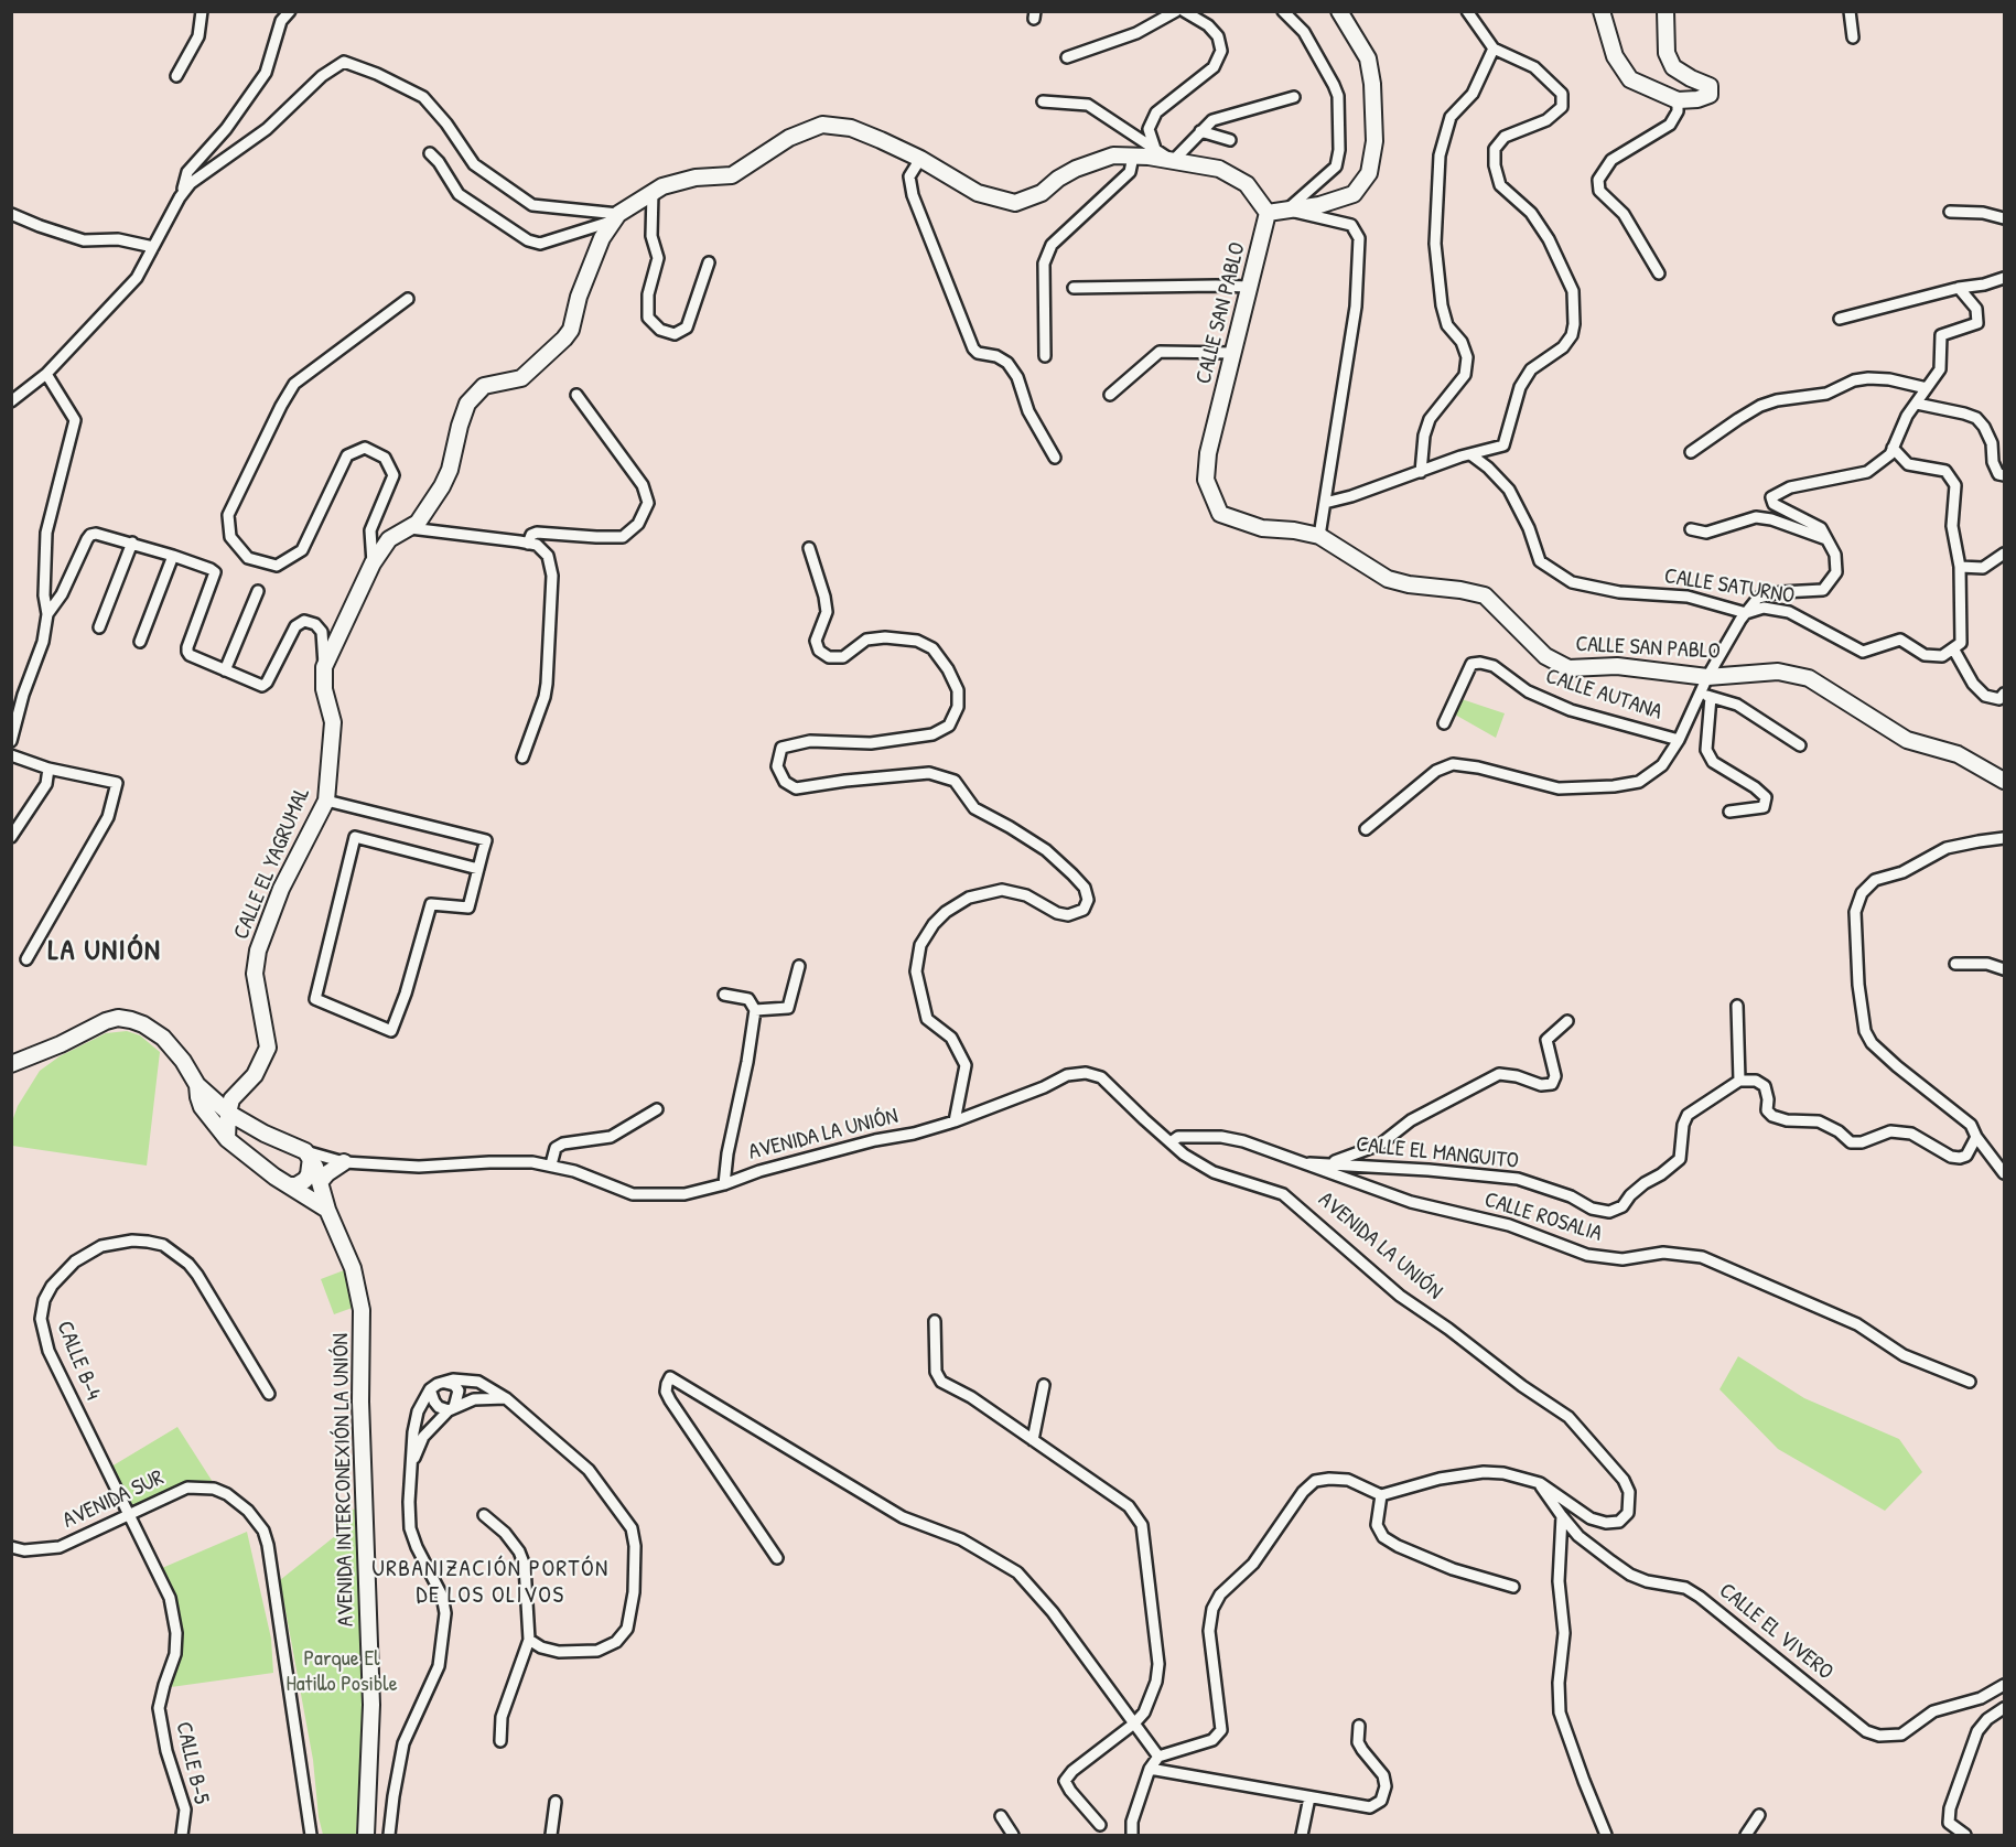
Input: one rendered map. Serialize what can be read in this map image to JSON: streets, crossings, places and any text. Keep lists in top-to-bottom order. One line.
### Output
{"streets":{"street":["CALLE SAN PABLO","CALLE SATURNO","CALLE AUTANA","CALLE EL YAGRUMAL","AVENIDA LA UNIÓN","CALLE EL MANGUITO","CALLE ROSALIA","CALLE B-4","AVENIDA INTERCONEXIÓN LA UNIÓN","AVENIDA SUR","CALLE EL VIVERO","CALLE B-5"]},"crossings":[["CALLE EL YAGRUMAL","AVENIDA LA UNIÓN"],["AVENIDA LA UNIÓN","CALLE ROSALIA"],["AVENIDA LA UNIÓN","AVENIDA INTERCONEXIÓN LA UNIÓN"],["AVENIDA LA UNIÓN","CALLE EL VIVERO"],["CALLE EL MANGUITO","CALLE ROSALIA"],["CALLE B-4","AVENIDA SUR"],["CALLE B-4","CALLE B-5"],["AVENIDA SUR","CALLE B-5"]],"districts":["LA UNIÓN","URBANIZACIÓN PORTÓN DE LOS OLIVOS"],"parks":["Parque El Hatillo Posible"]}
